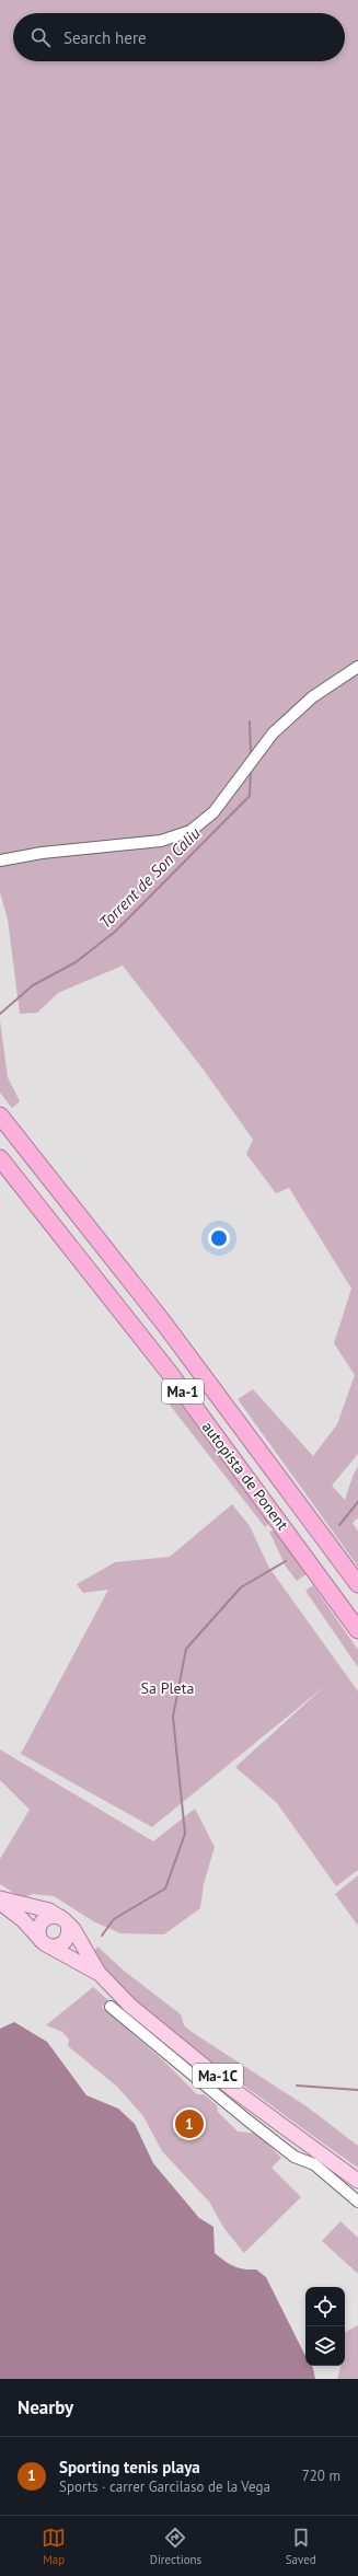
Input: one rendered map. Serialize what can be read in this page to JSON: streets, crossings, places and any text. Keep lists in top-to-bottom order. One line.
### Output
{"streets":{"highway":["Ma-1","autopista de Ponent"],"main road":["Ma-1C"]},"water":["Torrent de Son Caliu"],"parks":["Sa Pleta"],"page":{"search":"Search here","pins":"1","heading":"Nearby","list":[{"mark":"1","name":"Sporting tenis playa","note":"Sports · carrer Garcilaso de la Vega","value":"720 m"}],"nav":["Map","Directions","Saved"]}}
